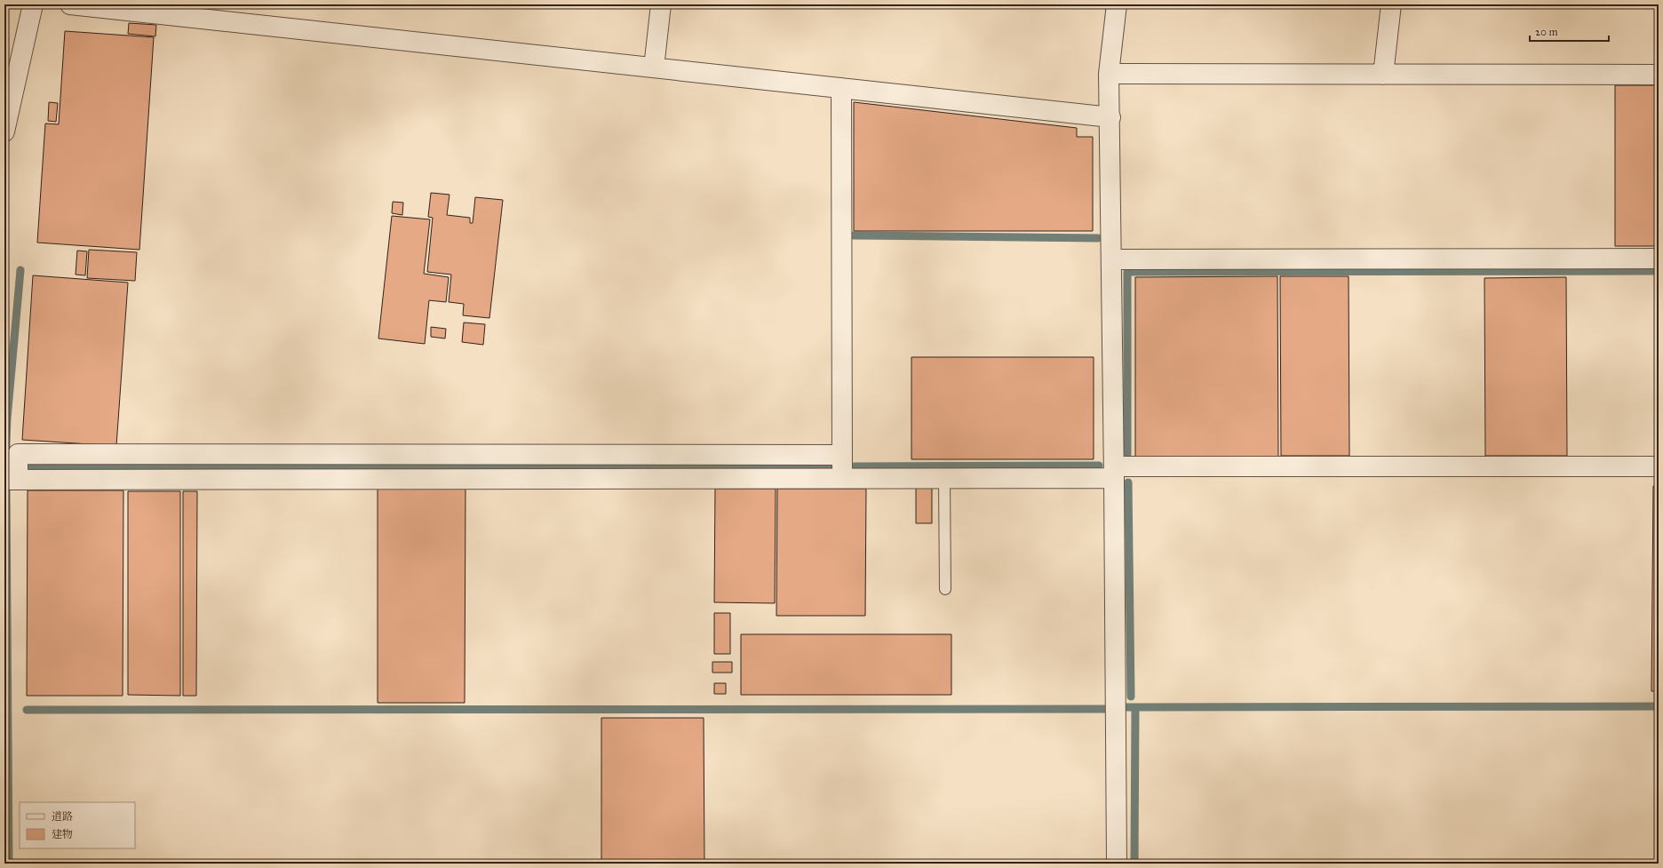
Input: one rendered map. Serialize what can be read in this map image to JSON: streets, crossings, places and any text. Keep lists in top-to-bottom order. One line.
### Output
{"legend":["道路","建物"],"scale_bar":"20 m"}
